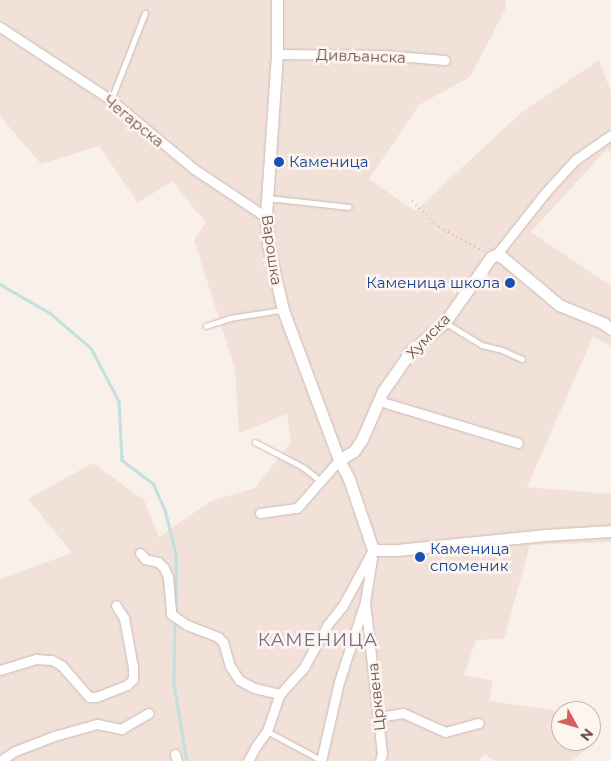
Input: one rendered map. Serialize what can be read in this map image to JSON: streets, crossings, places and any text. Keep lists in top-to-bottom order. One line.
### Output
{"streets":{"street":["Дивљанска","Чегарска","Варошка","Хумска","Црквена"]},"crossings":[["Дивљанска","Варошка"],["Чегарска","Варошка"],["Варошка","Хумска"],["Варошка","Црквена"],["Хумска","Црквена"]],"districts":["КАМЕНИЦА"],"places":["Каменица","Каменица школа","Каменица споменик"],"north":"bottom right"}
